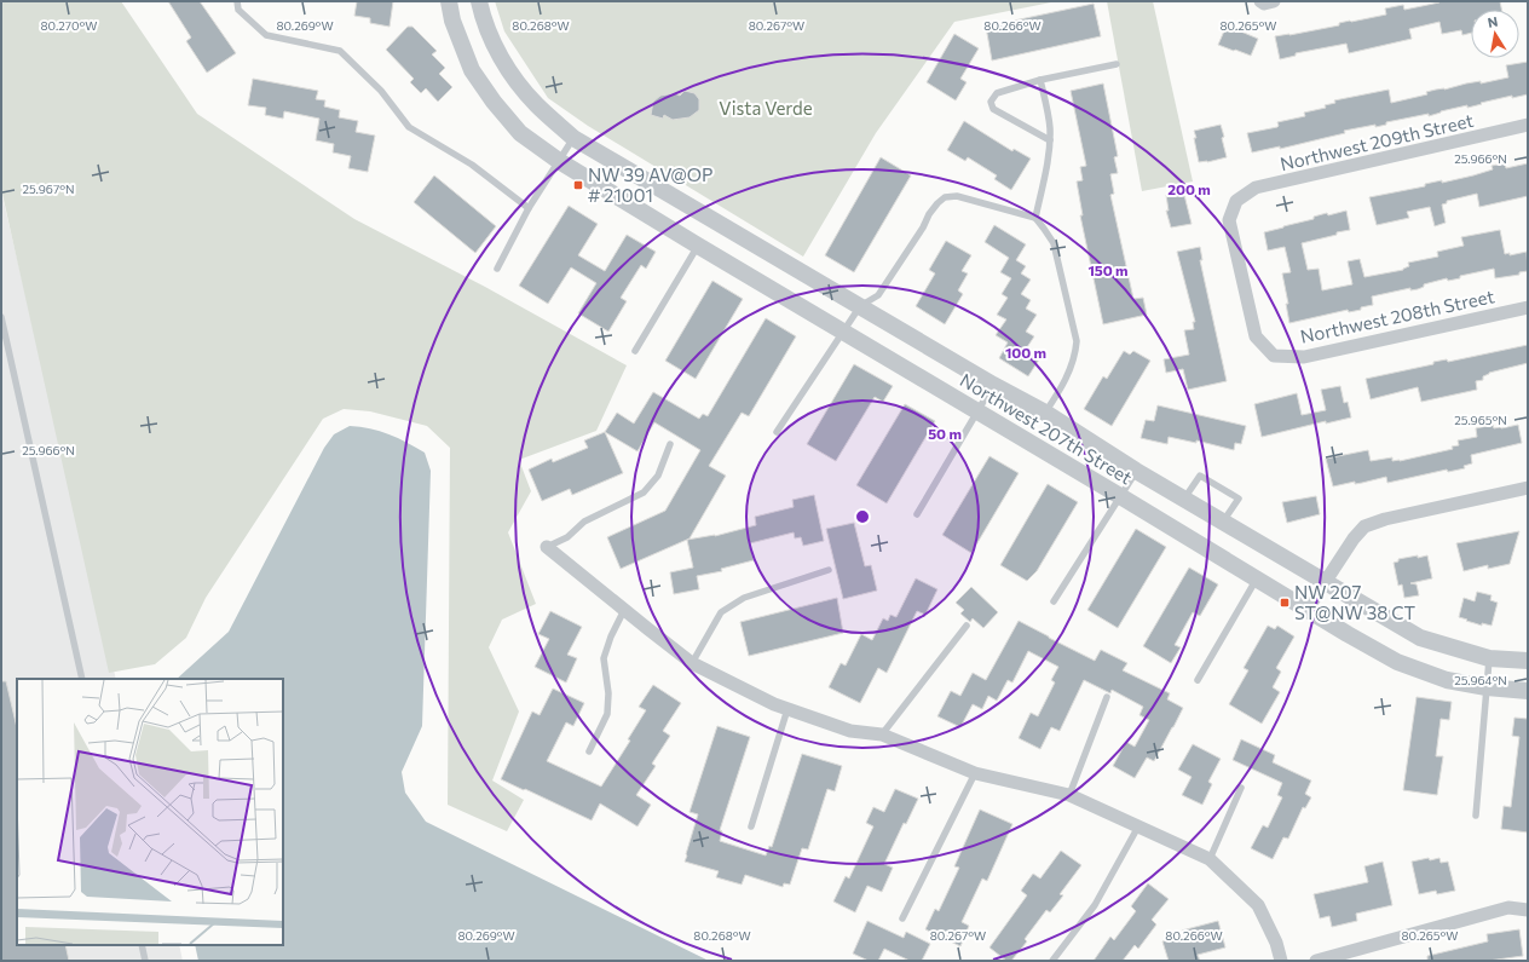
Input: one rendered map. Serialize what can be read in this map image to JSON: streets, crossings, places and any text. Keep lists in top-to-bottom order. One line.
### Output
{"streets":{"street":["Northwest 209th Street","Northwest 208th Street","Northwest 207th Street"]},"crossings":[["Northwest 209th Street","Northwest 208th Street"]],"parks":["Vista Verde"],"places":{"transit":["NW 39 AV@OP # 21001","NW 207 ST@NW 38 CT"]},"north":"top","coordinates":["80.270°W","80.269°W","80.268°W","80.267°W","80.266°W","80.265°W","25.966°N","25.967°N","25.965°N","25.964°N"],"rings":["200 m","150 m","100 m","50 m"]}
